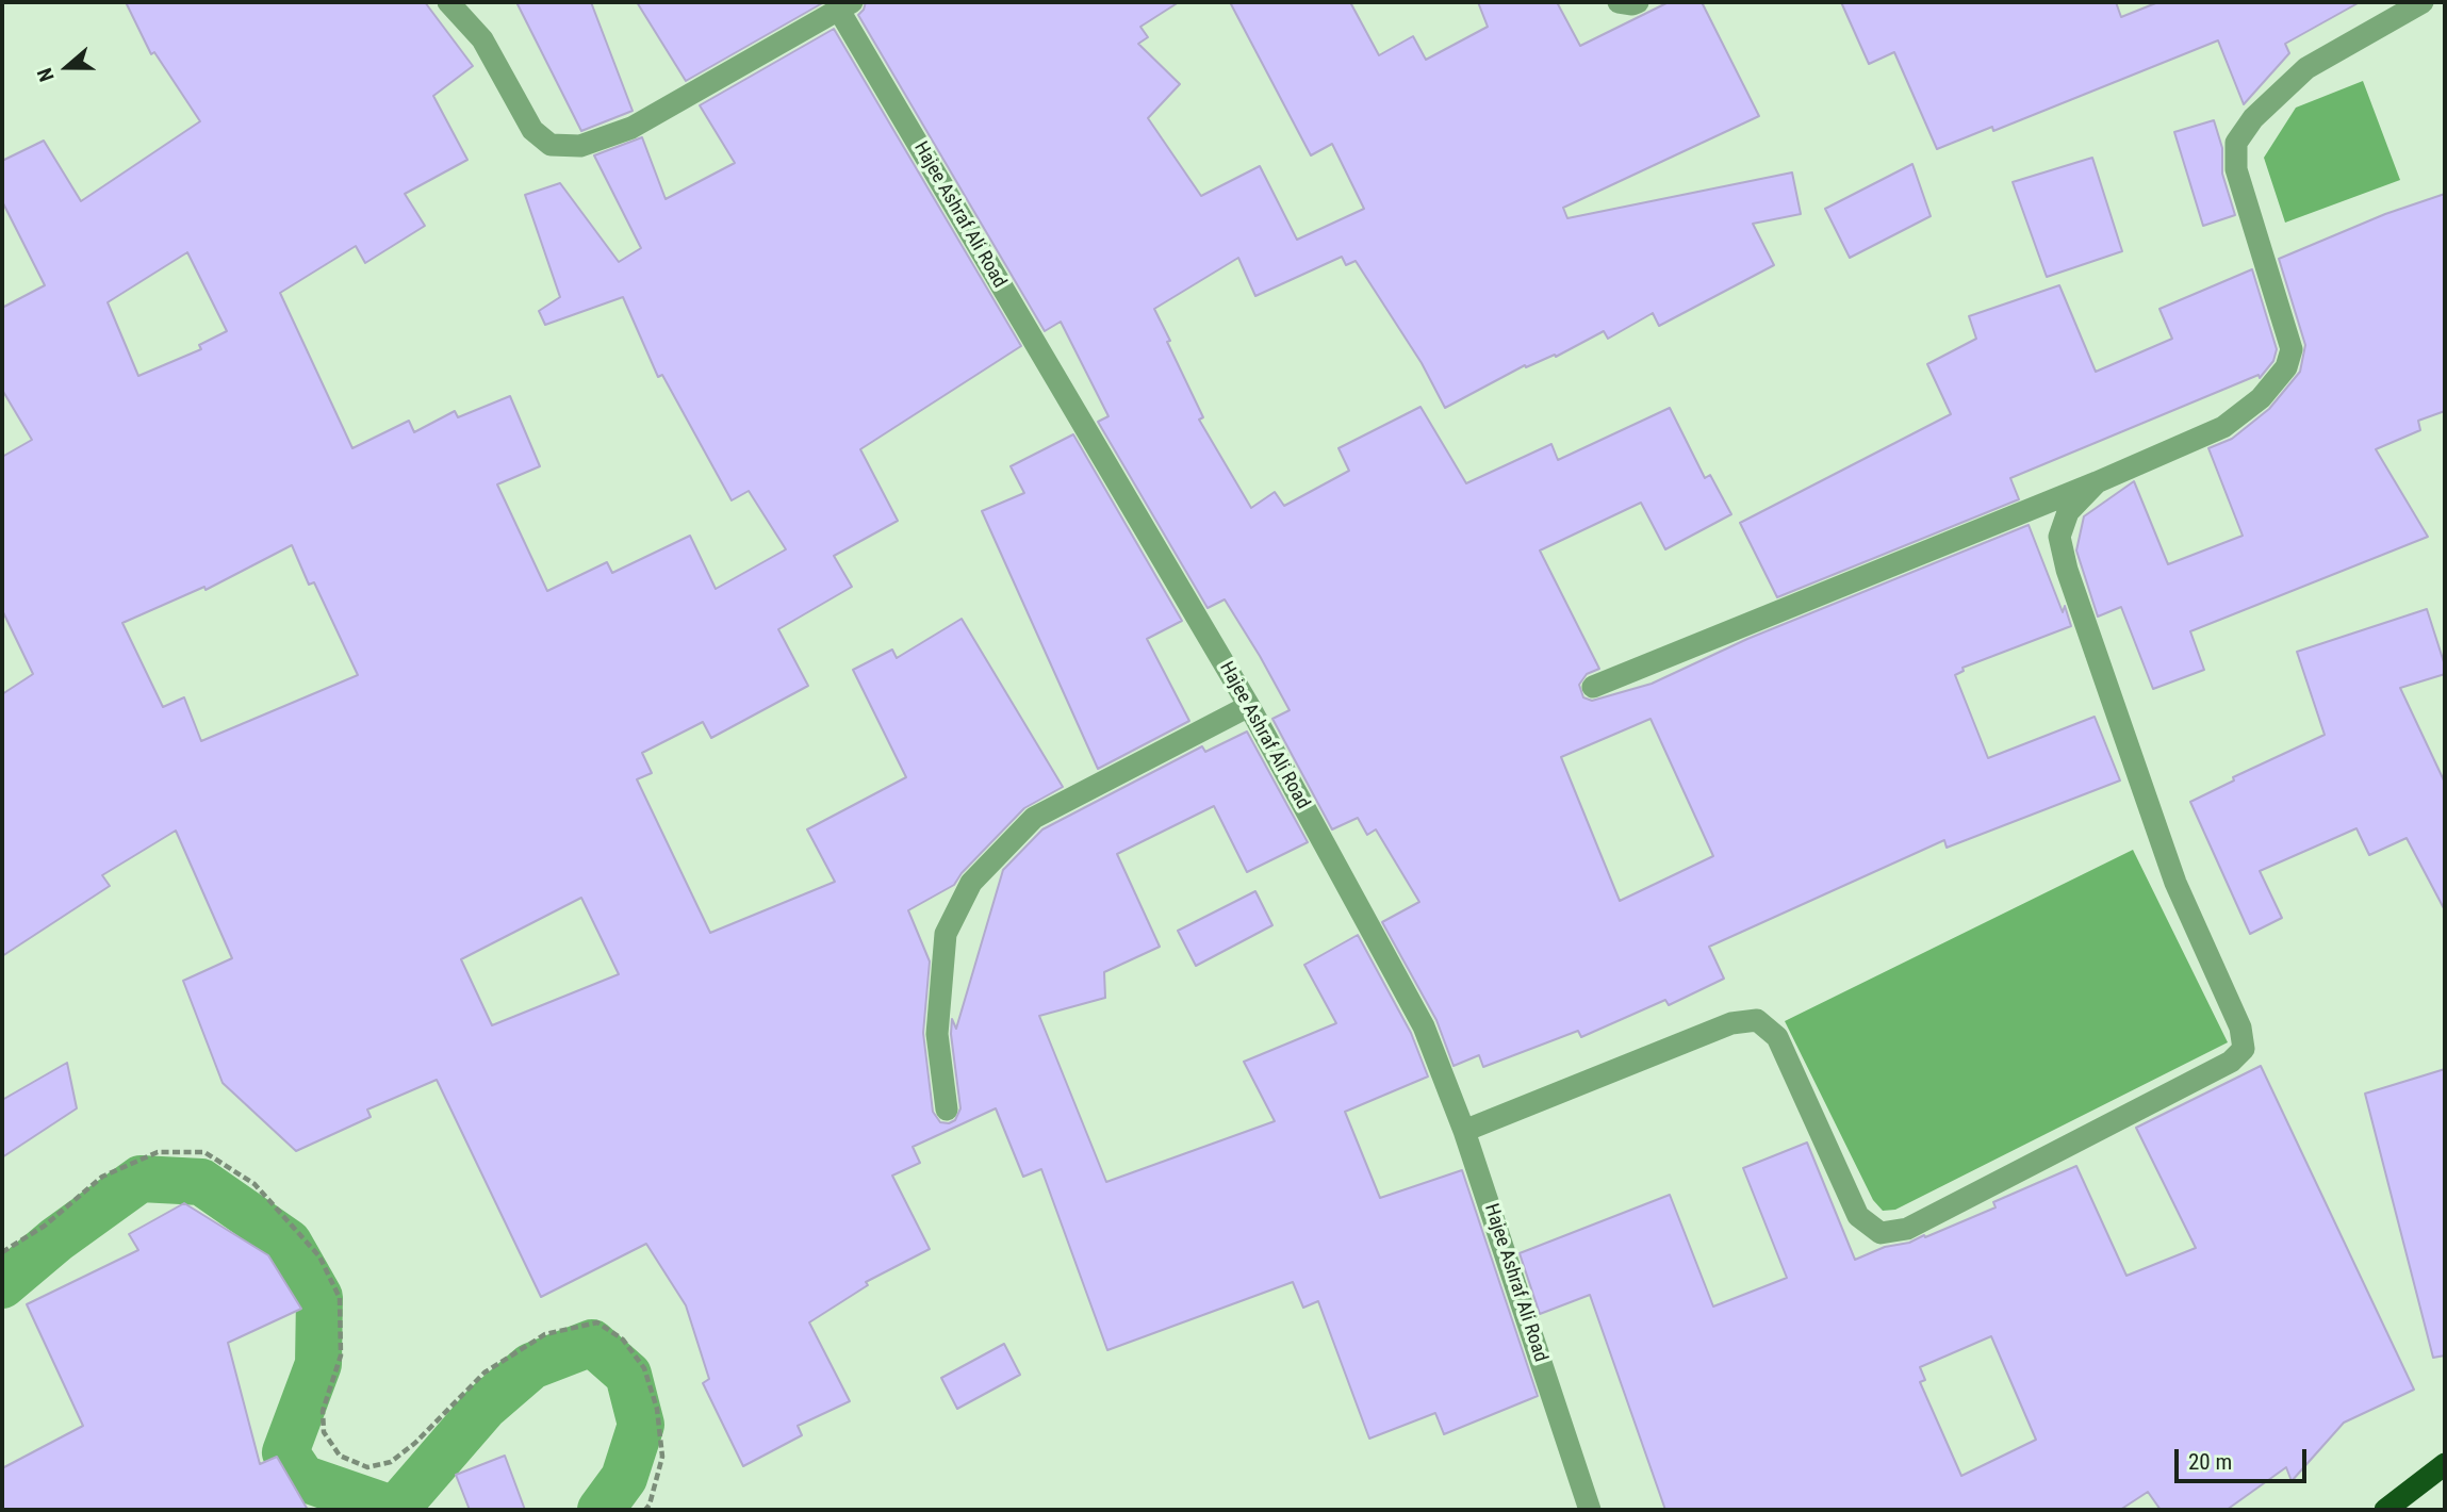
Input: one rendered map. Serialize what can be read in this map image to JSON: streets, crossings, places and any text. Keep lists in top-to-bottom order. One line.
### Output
{"streets":{"street":["Hajee Ashraf Ali Road"]},"scale_bar":"20 m","north":"left"}
